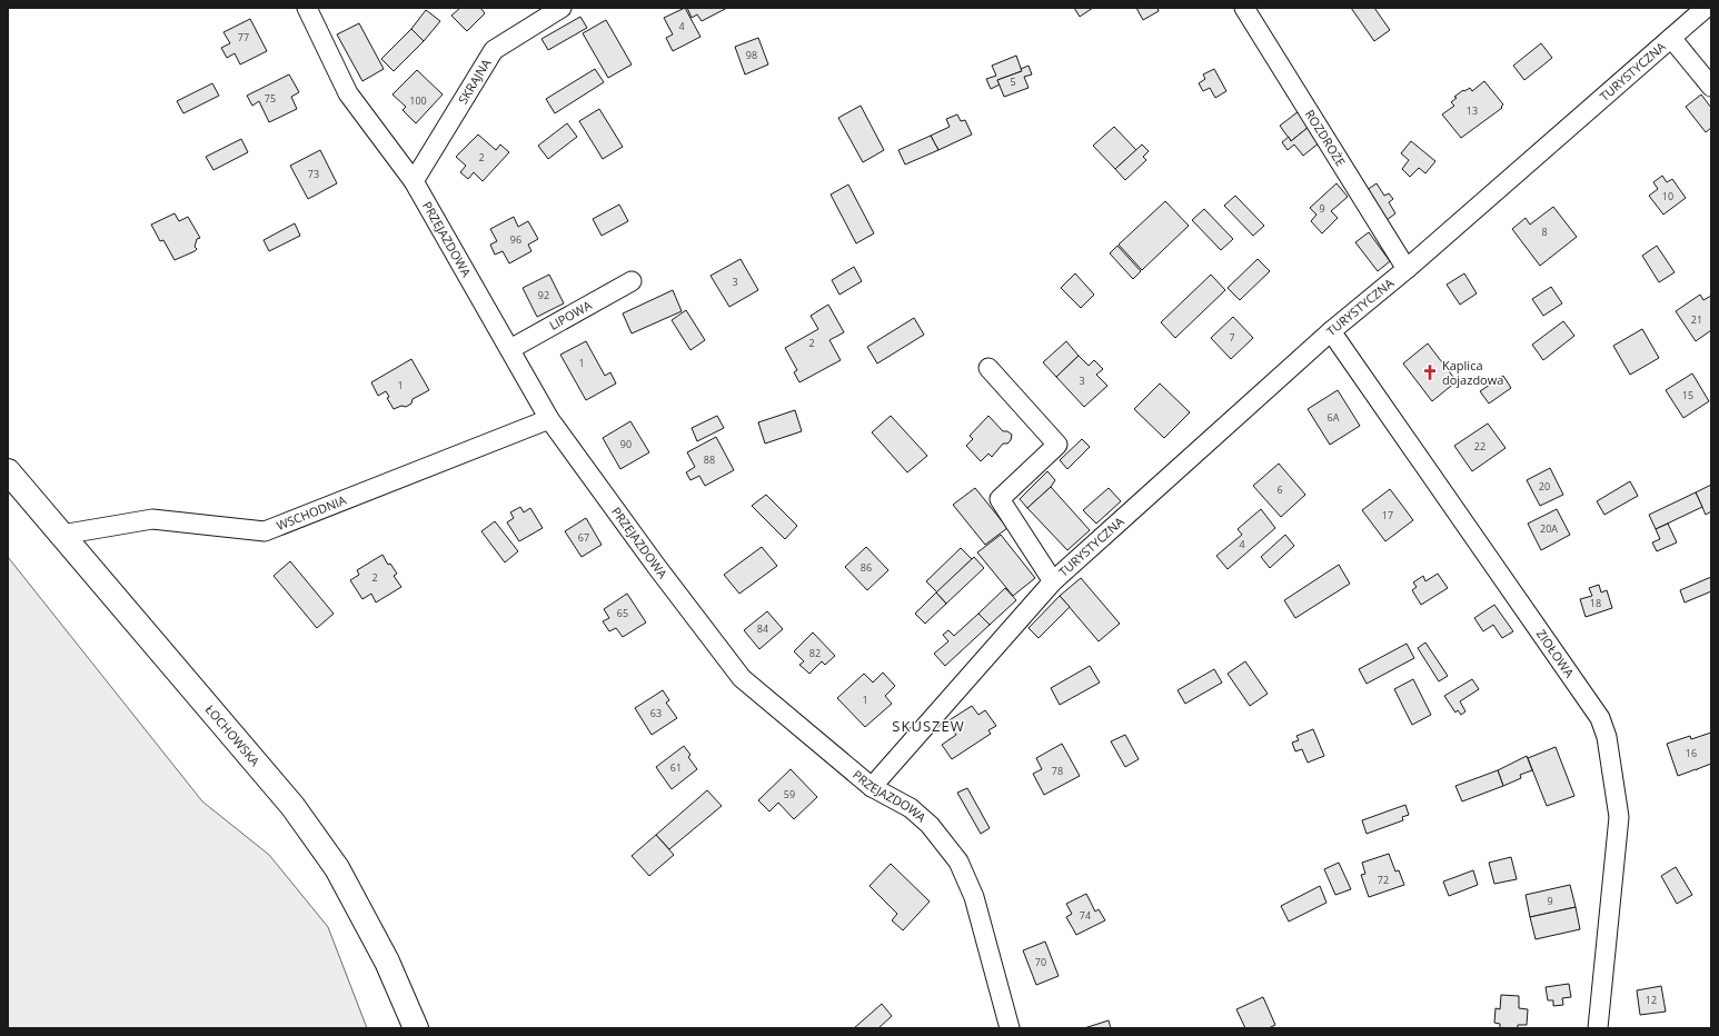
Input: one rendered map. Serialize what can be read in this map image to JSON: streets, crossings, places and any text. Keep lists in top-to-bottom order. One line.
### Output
{"streets":{"main road":["ŁOCHOWSKA"],"street":["TURYSTYCZNA","SKRAJNA","ROZDROŻE","PRZEJAZDOWA","LIPOWA","WSCHODNIA","ZIOŁOWA"]},"crossings":[["TURYSTYCZNA","ROZDROŻE"],["TURYSTYCZNA","PRZEJAZDOWA"],["TURYSTYCZNA","ZIOŁOWA"],["SKRAJNA","PRZEJAZDOWA"],["PRZEJAZDOWA","LIPOWA"],["PRZEJAZDOWA","WSCHODNIA"],["WSCHODNIA","ŁOCHOWSKA"]],"districts":["SKUSZEW"],"places":{"church":["Kaplica dojazdowa"]},"house_numbers":["4","77","98","5","75","100","13","2","73","10","9","8","96","3","92","21","7","2","1","3","1","15","6A","90","22","88","20","6","17","20A","67","4","86","2","18","65","84","82","1","63","16","61","78","59","72","9","74","70","12"]}
